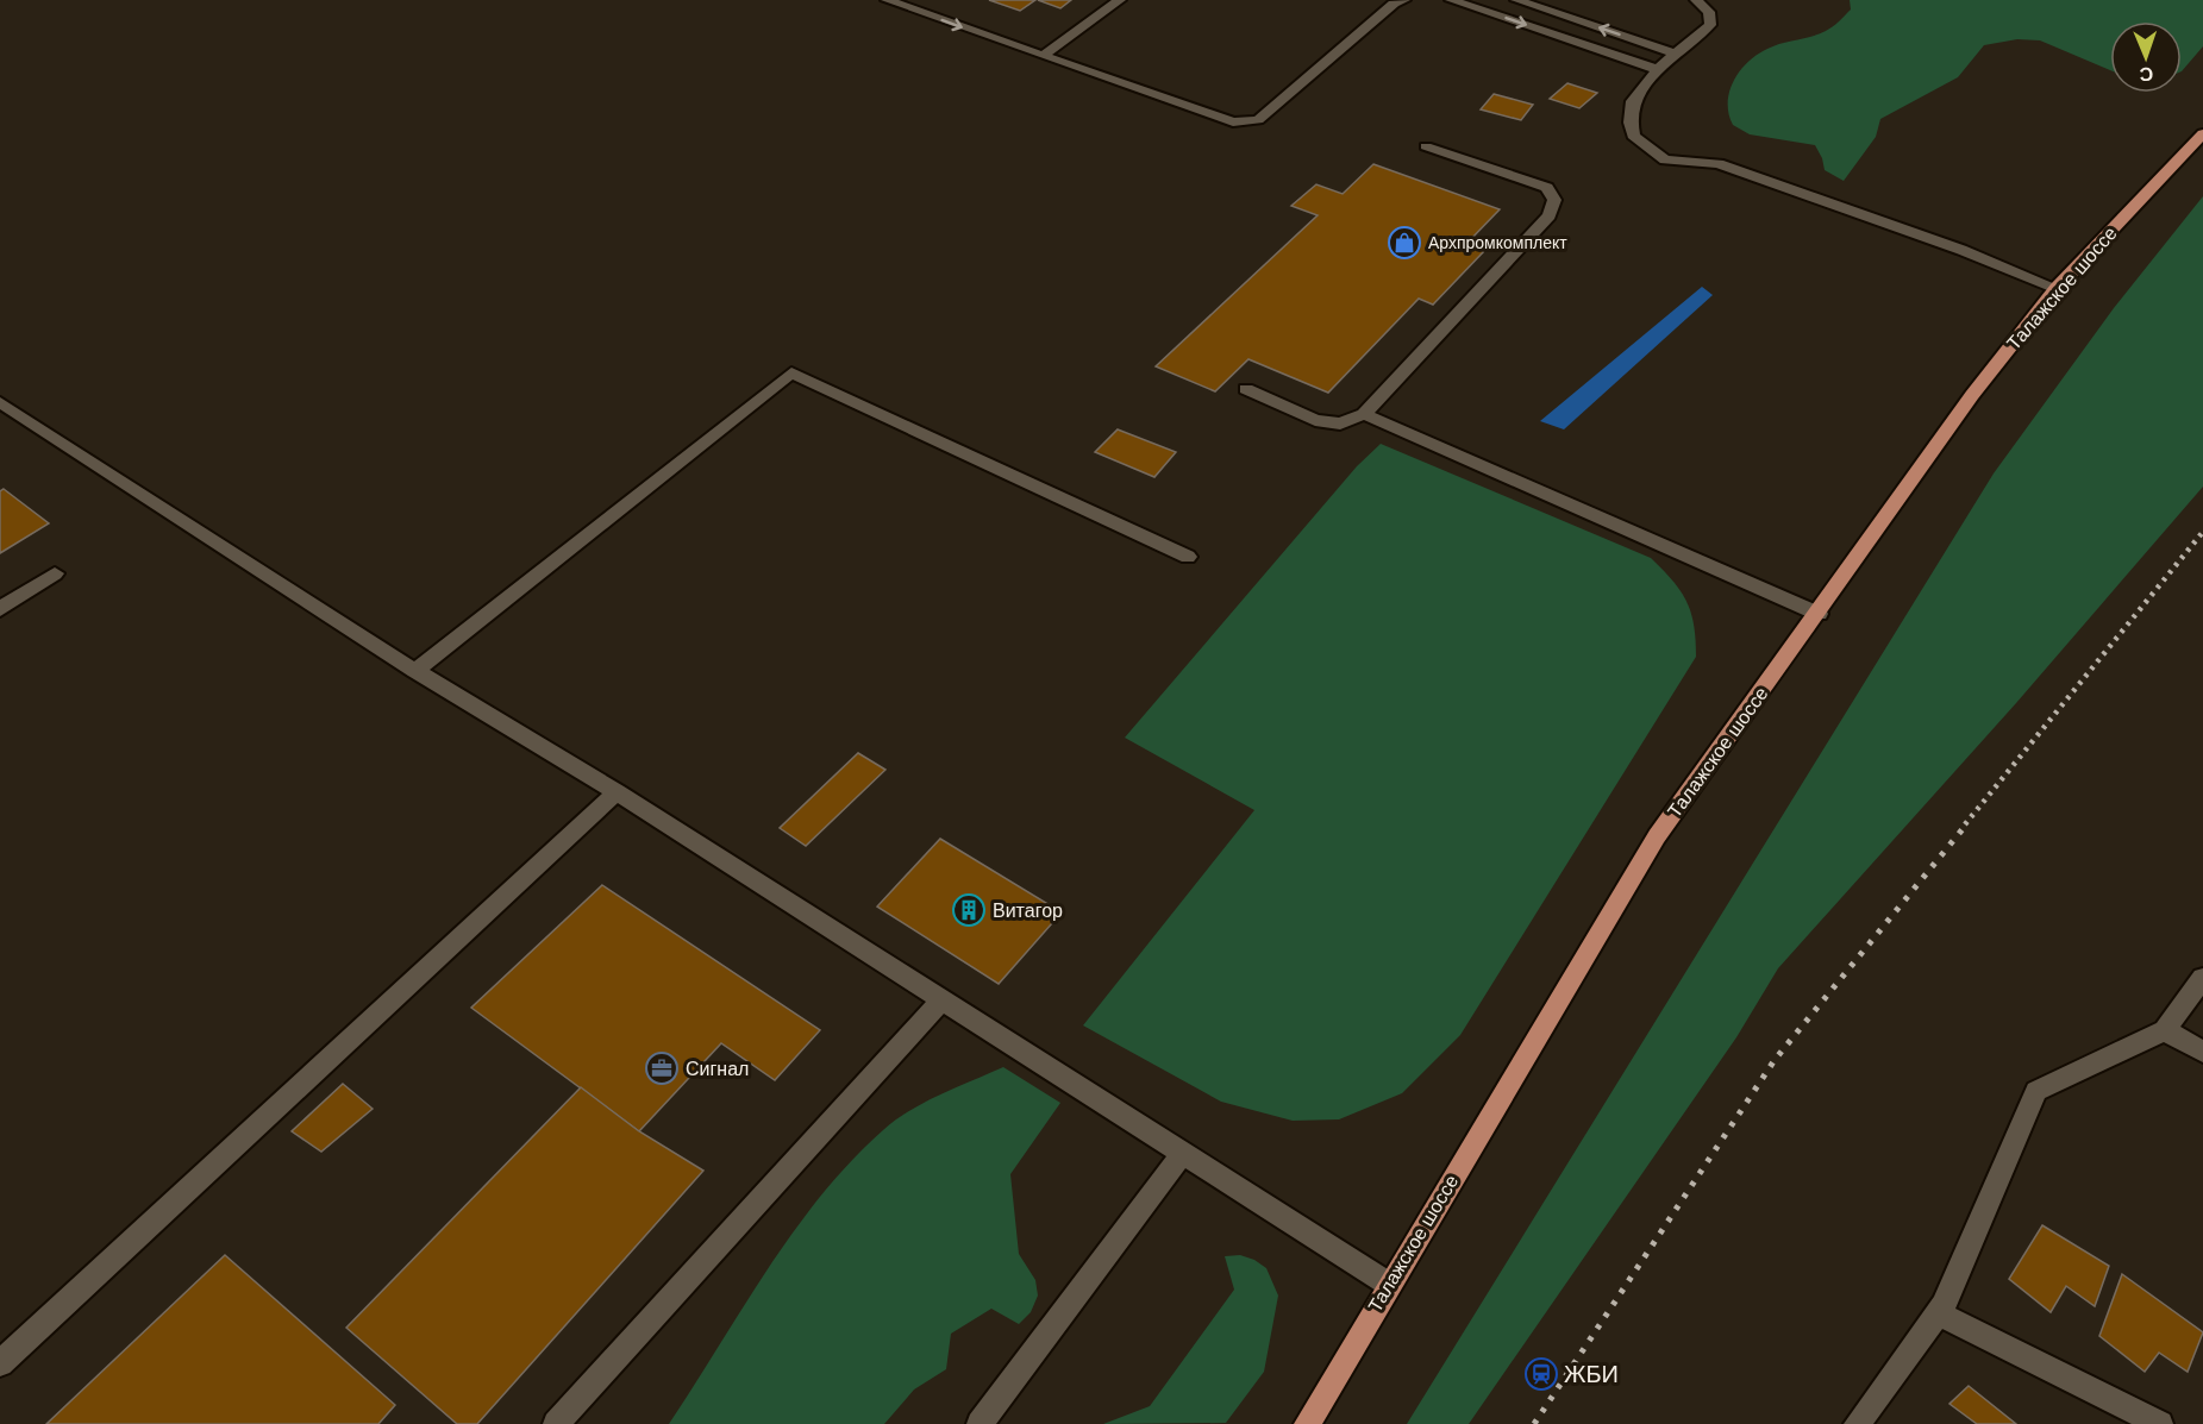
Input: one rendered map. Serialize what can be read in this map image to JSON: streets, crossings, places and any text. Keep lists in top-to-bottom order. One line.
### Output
{"streets":{"main road":["Талажское шоссе"]},"places":{"shop":["Архпромкомплект"],"building":["Витагор"],"office":["Сигнал"],"station":["ЖБИ"]},"north":"bottom"}
